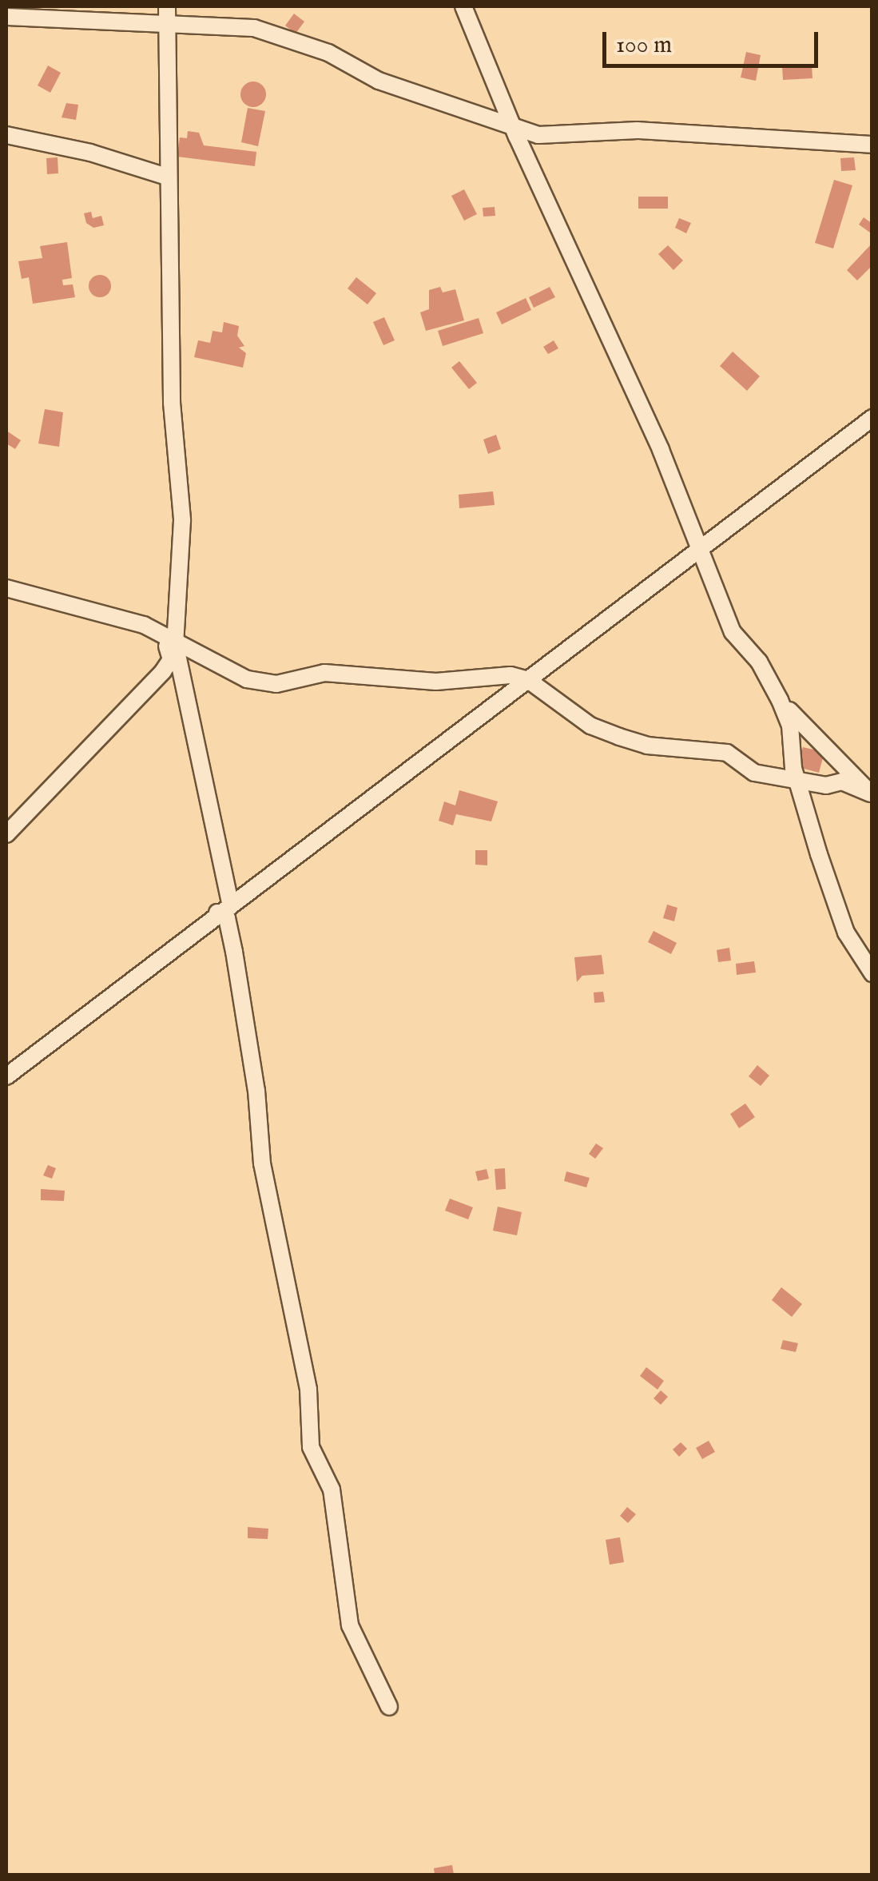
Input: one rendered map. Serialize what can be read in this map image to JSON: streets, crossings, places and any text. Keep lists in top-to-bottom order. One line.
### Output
{"scale_bar":"100 m"}
